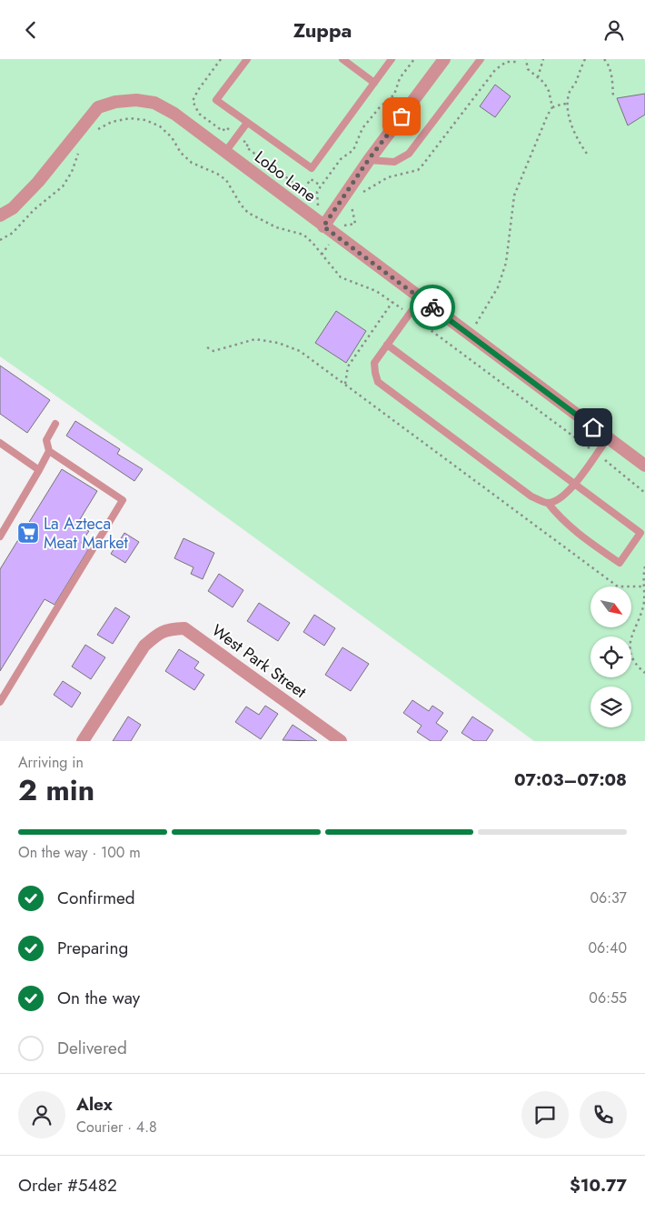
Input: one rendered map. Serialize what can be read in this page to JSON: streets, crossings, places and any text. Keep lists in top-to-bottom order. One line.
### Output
{"streets":{"street":["Lobo Lane","West Park Street"]},"places":{"supermarket":["La Azteca Meat Market"]},"north":"bottom right","page":{"header":"Zuppa","heading":["2 min","Arriving in","07:03–07:08"],"panel":["Alex","Courier · 4.8","Order #5482","$10.77"],"bar":"On the way · 100 m","list":[["Confirmed","06:37"],["Preparing","06:40"],["On the way","06:55"],"Delivered"]}}
